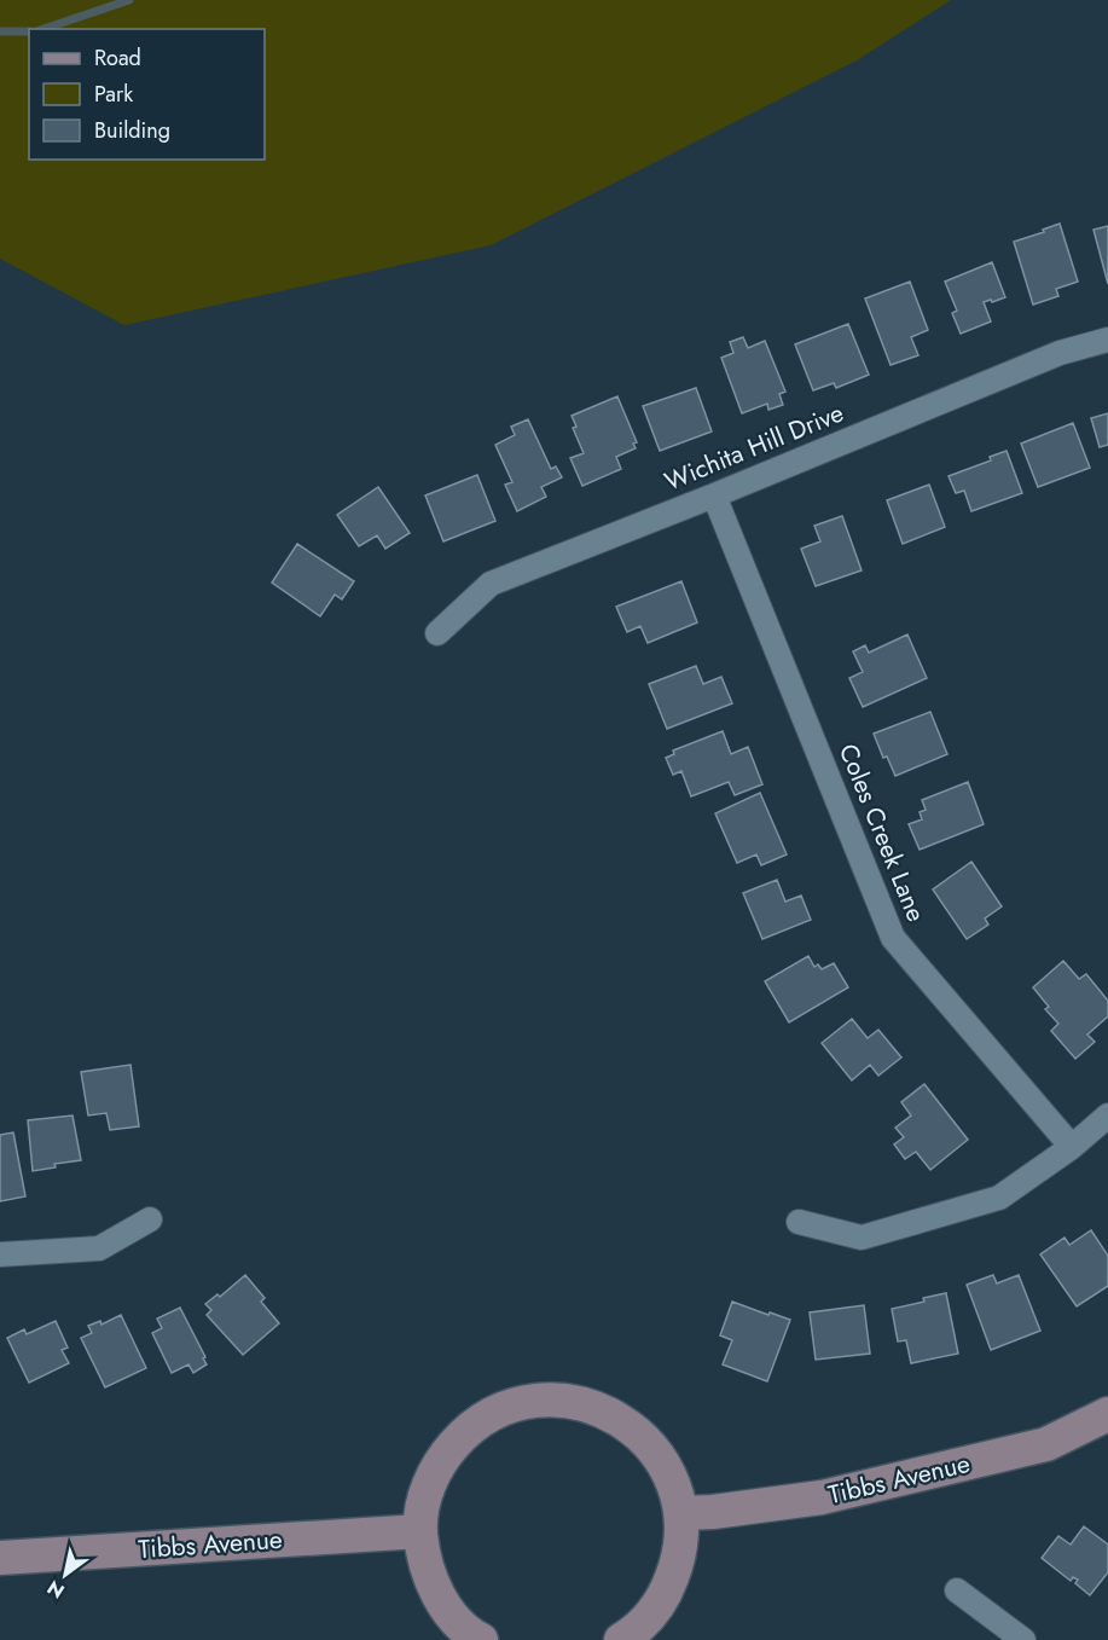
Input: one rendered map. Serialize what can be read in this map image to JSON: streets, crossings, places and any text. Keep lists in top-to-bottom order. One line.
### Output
{"streets":{"street":["Wichita Hill Drive","Coles Creek Lane","Tibbs Avenue"]},"crossings":[["Wichita Hill Drive","Coles Creek Lane"]],"legend":["Road","Park","Building"],"north":"bottom left"}
